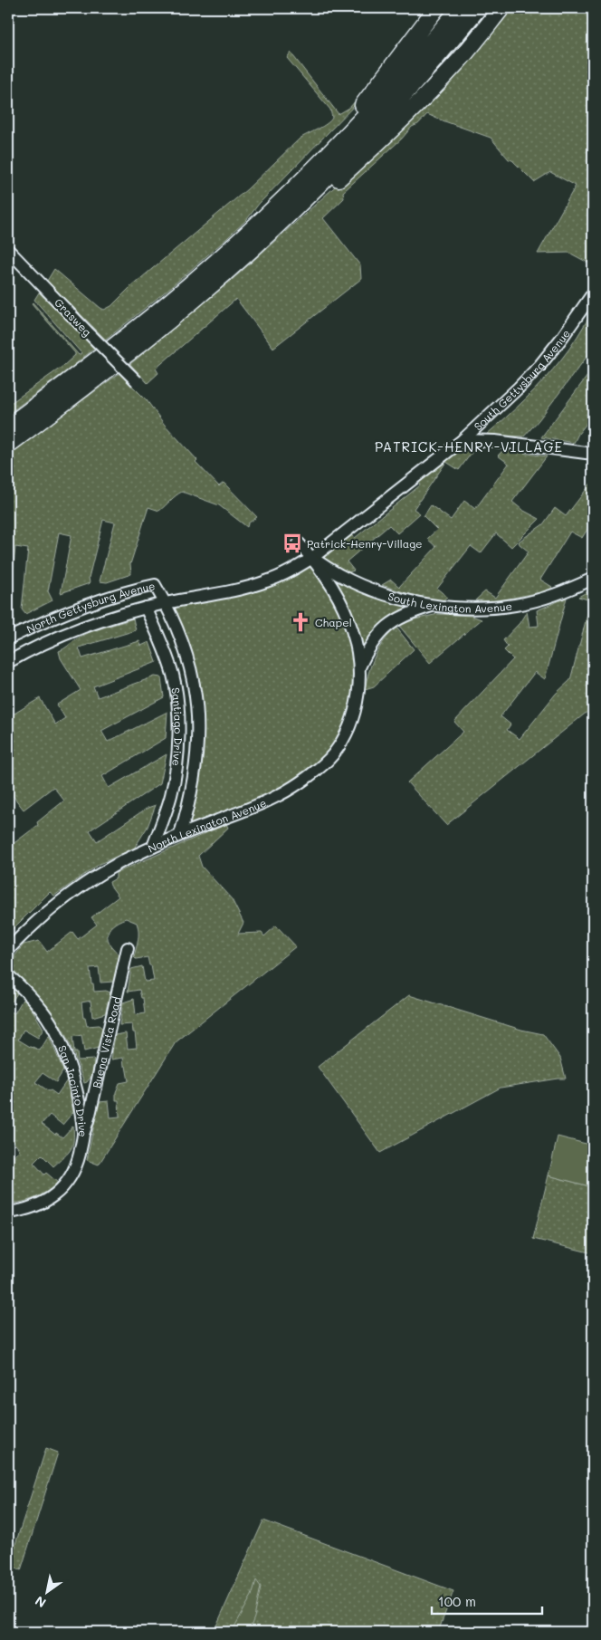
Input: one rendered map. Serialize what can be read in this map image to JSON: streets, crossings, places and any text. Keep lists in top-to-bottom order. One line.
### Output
{"streets":{"street":["Grasweg","South Gettysburg Avenue","South Lexington Avenue","North Gettysburg Avenue","Santiago Drive","North Lexington Avenue","Buena Vista Road","San Jacinto Drive"]},"crossings":[["South Gettysburg Avenue","South Lexington Avenue"],["South Gettysburg Avenue","North Gettysburg Avenue"],["South Gettysburg Avenue","North Lexington Avenue"],["South Lexington Avenue","North Gettysburg Avenue"],["South Lexington Avenue","North Lexington Avenue"],["North Gettysburg Avenue","Santiago Drive"],["North Gettysburg Avenue","North Lexington Avenue"],["Santiago Drive","North Lexington Avenue"],["Buena Vista Road","San Jacinto Drive"]],"districts":["PATRICK-HENRY-VILLAGE"],"places":{"bus stop":["Patrick-Henry-Village"],"church":["Chapel"]},"scale_bar":"100 m","north":"bottom left"}
